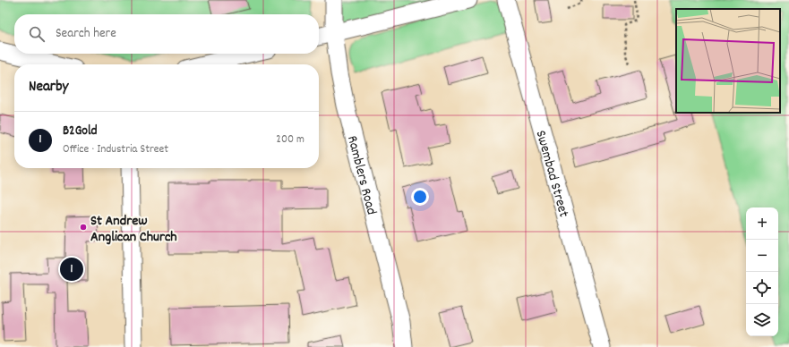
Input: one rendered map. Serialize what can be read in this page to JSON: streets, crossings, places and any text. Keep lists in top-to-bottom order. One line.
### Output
{"streets":{"street":["Swembad Street","Ramblers Road"]},"places":["St Andrew Anglican Church"],"page":{"search":"Search here","heading":"Nearby","list":[{"mark":"1","name":"B2Gold","note":"Office · Industria Street","value":"200 m"}],"map_buttons":["+","−"],"pins":"1"}}
